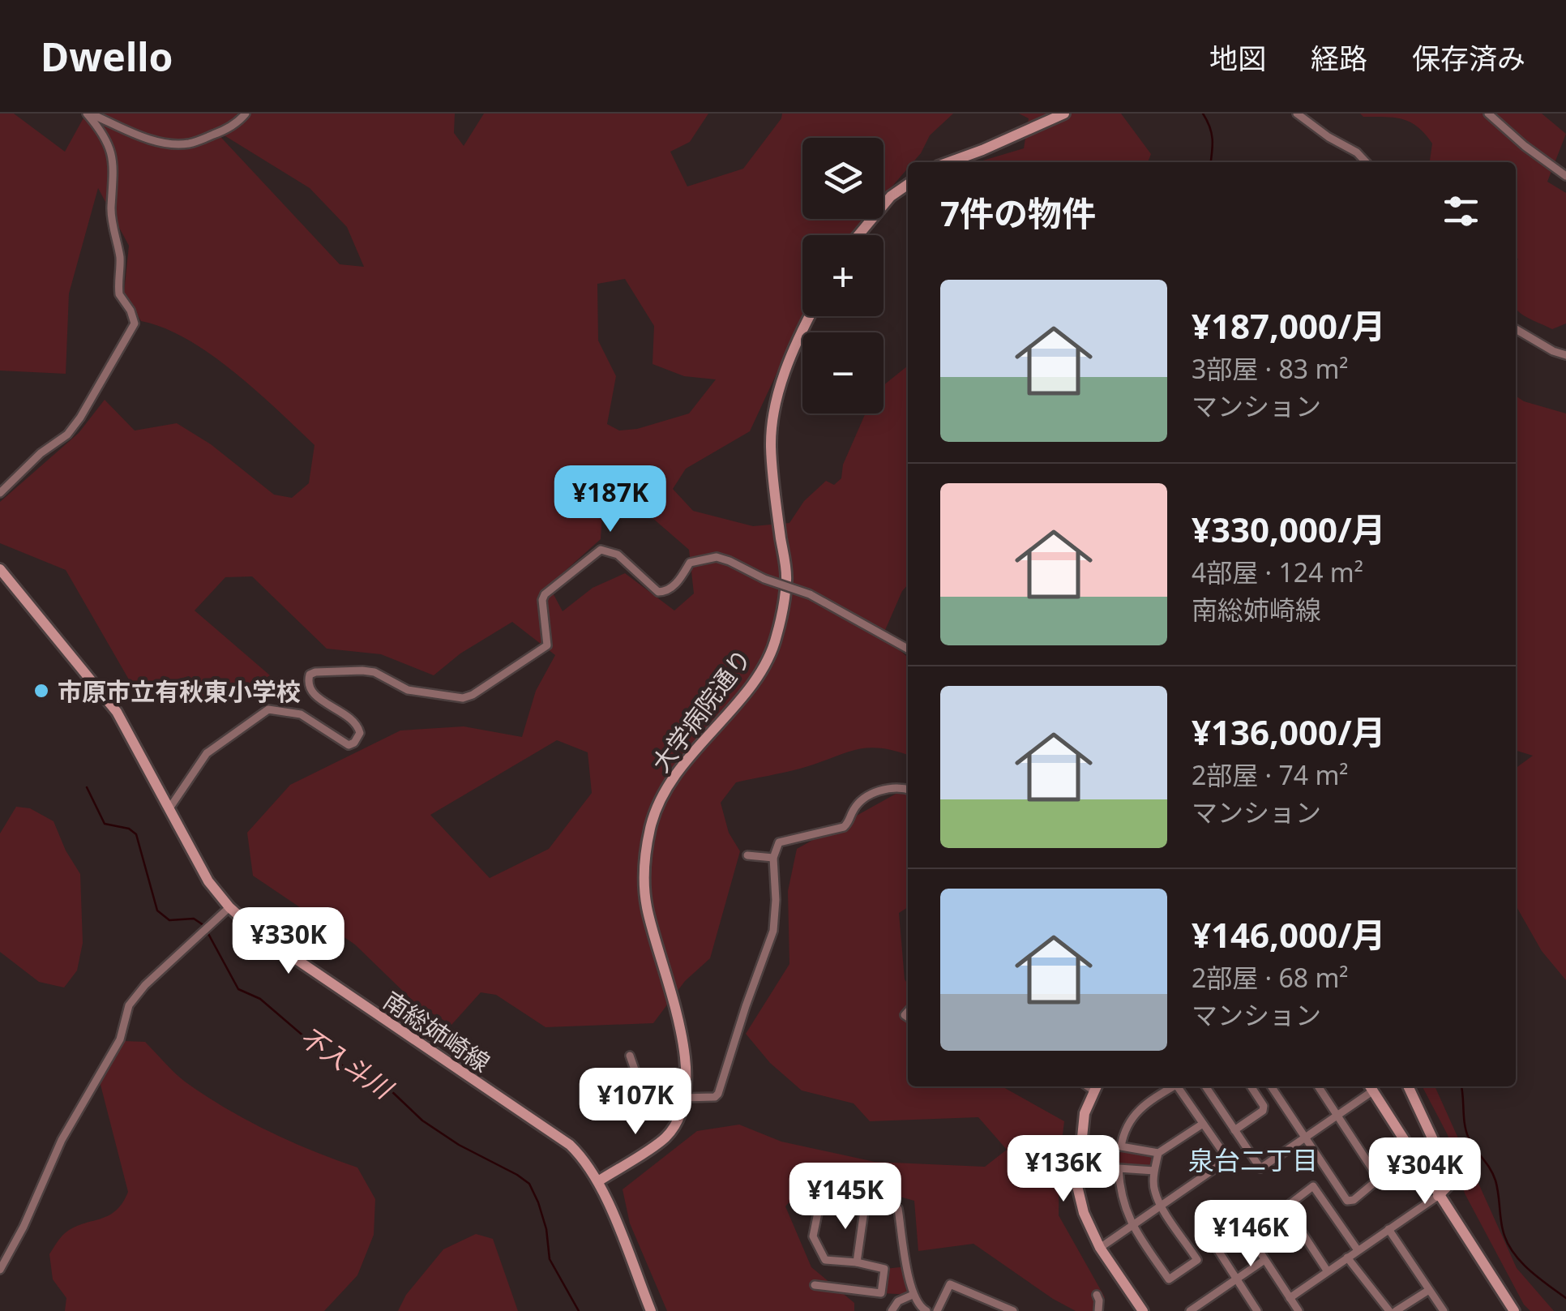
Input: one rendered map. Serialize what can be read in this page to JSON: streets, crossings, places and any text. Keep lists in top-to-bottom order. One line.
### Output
{"streets":{"street":["大学病院通り","南総姉崎線"]},"crossings":[["大学病院通り","南総姉崎線"]],"districts":["泉台二丁目"],"water":["不入斗川"],"places":["市原市立有秋東小学校"],"page":{"header":"Dwello","nav":["地図","経路","保存済み"],"map_buttons":["+","−"],"heading":"7件の物件","list":[{"name":"¥187,000/月","note":"3部屋 · 83 m² · マンション"},{"name":"¥330,000/月","note":"4部屋 · 124 m² · 南総姉崎線"},{"name":"¥136,000/月","note":"2部屋 · 74 m² · マンション"},{"name":"¥146,000/月","note":"2部屋 · 68 m² · マンション"}],"price":["¥187K","¥330K","¥107K","¥136K","¥304K","¥145K","¥146K"]}}
